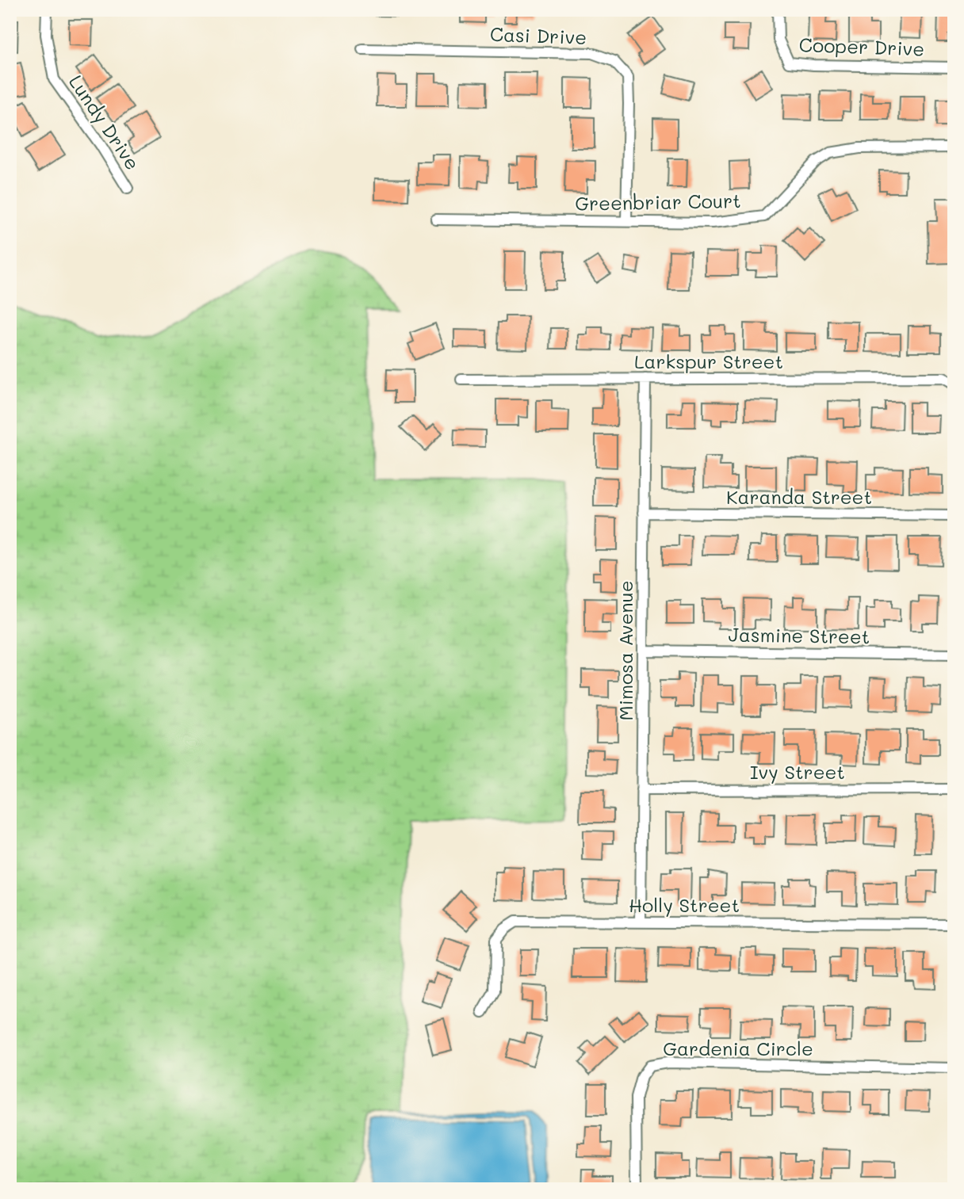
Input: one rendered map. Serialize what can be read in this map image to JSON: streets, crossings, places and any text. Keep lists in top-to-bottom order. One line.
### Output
{"streets":{"street":["Casi Drive","Cooper Drive","Lundy Drive","Greenbriar Court","Larkspur Street","Karanda Street","Jasmine Street","Mimosa Avenue","Ivy Street","Holly Street","Gardenia Circle"]},"crossings":[["Casi Drive","Greenbriar Court"],["Larkspur Street","Mimosa Avenue"],["Karanda Street","Mimosa Avenue"],["Jasmine Street","Mimosa Avenue"],["Mimosa Avenue","Ivy Street"],["Mimosa Avenue","Holly Street"]]}
